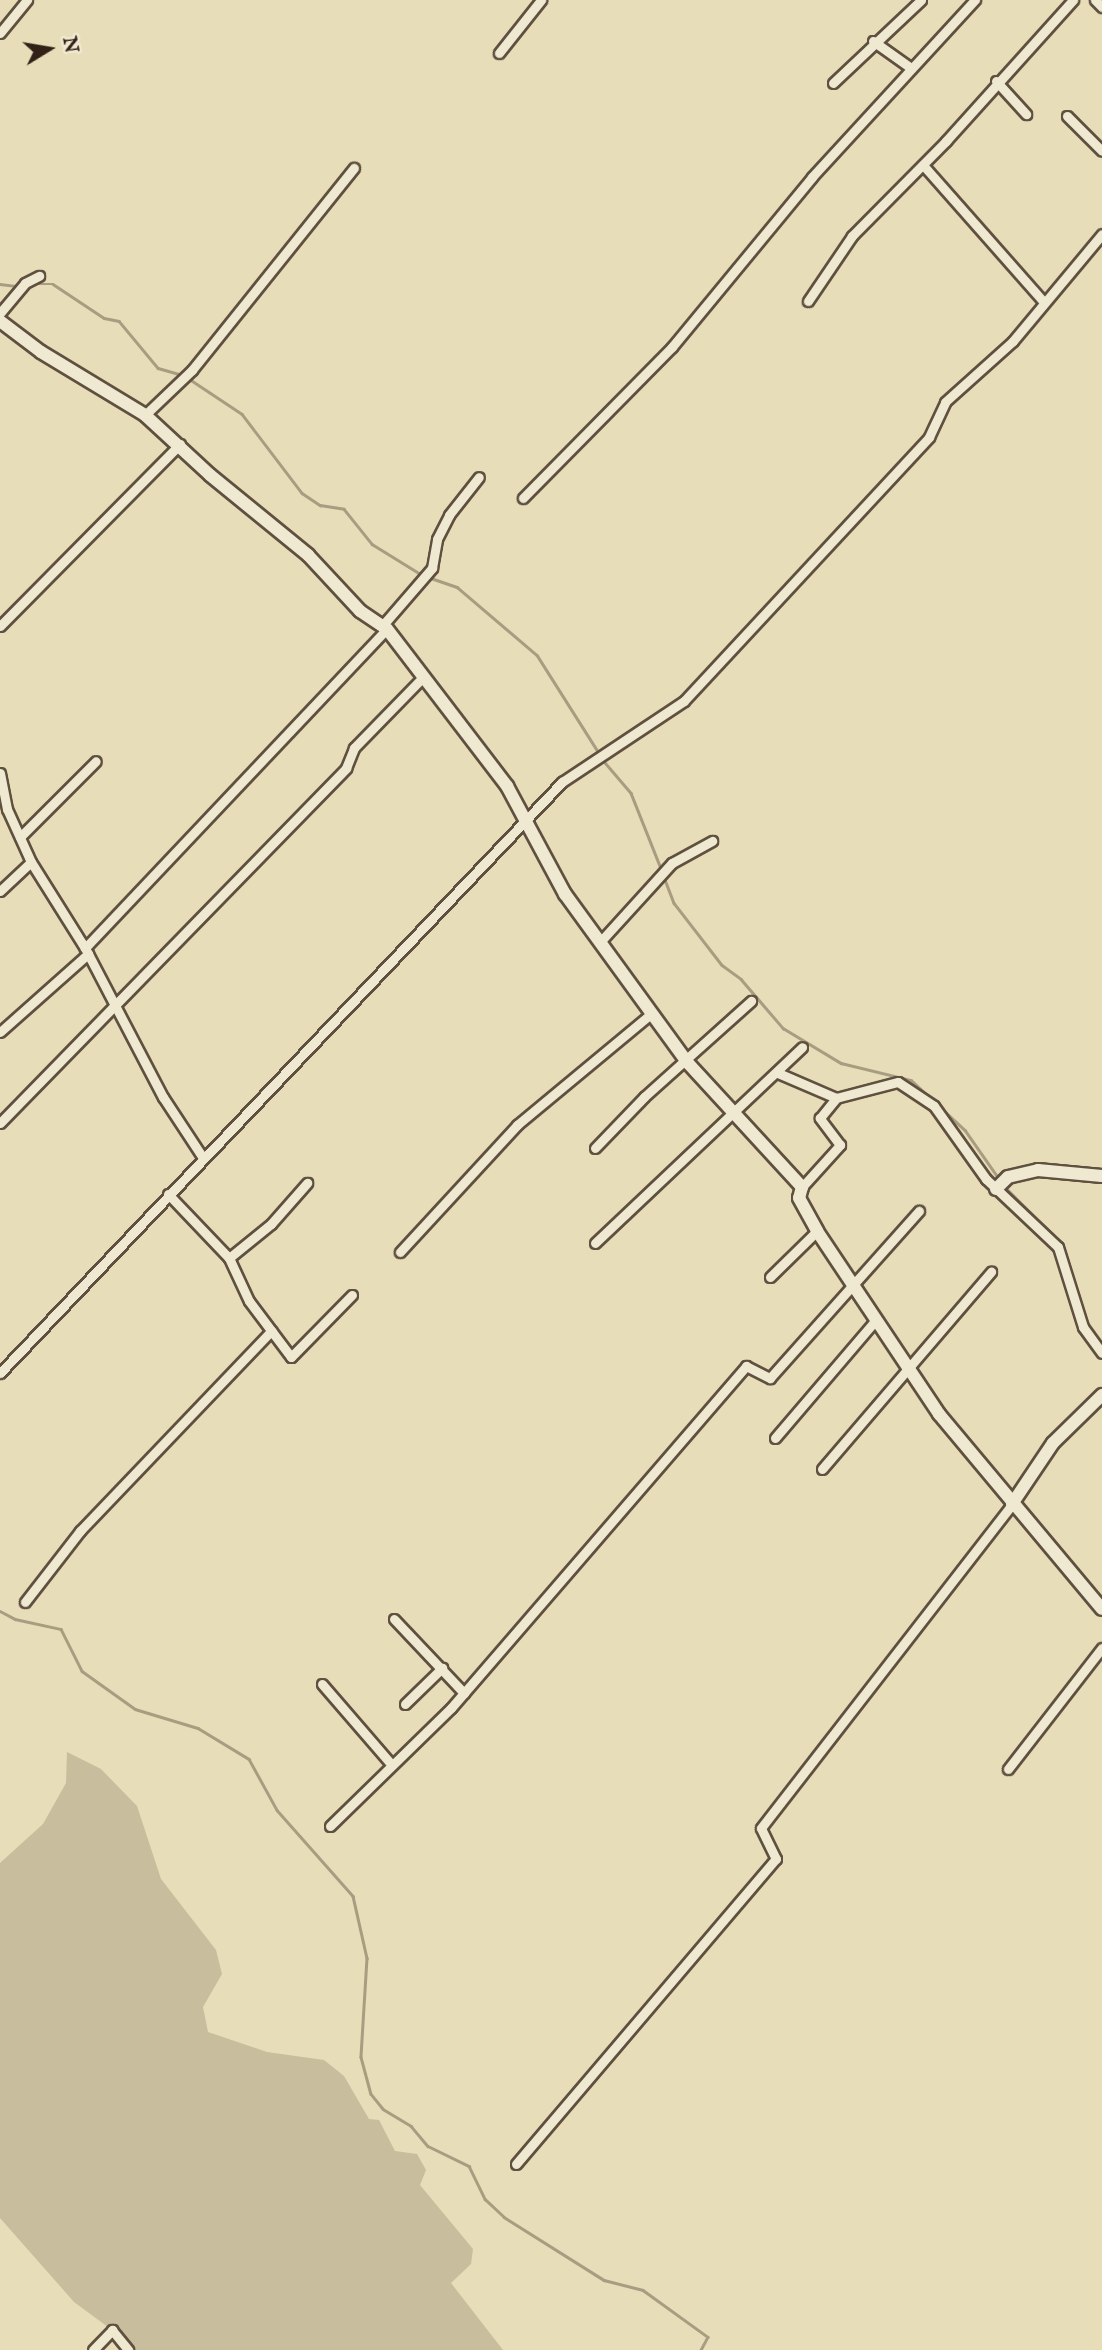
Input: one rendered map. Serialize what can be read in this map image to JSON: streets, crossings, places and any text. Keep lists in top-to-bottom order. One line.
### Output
{"north":"right"}
